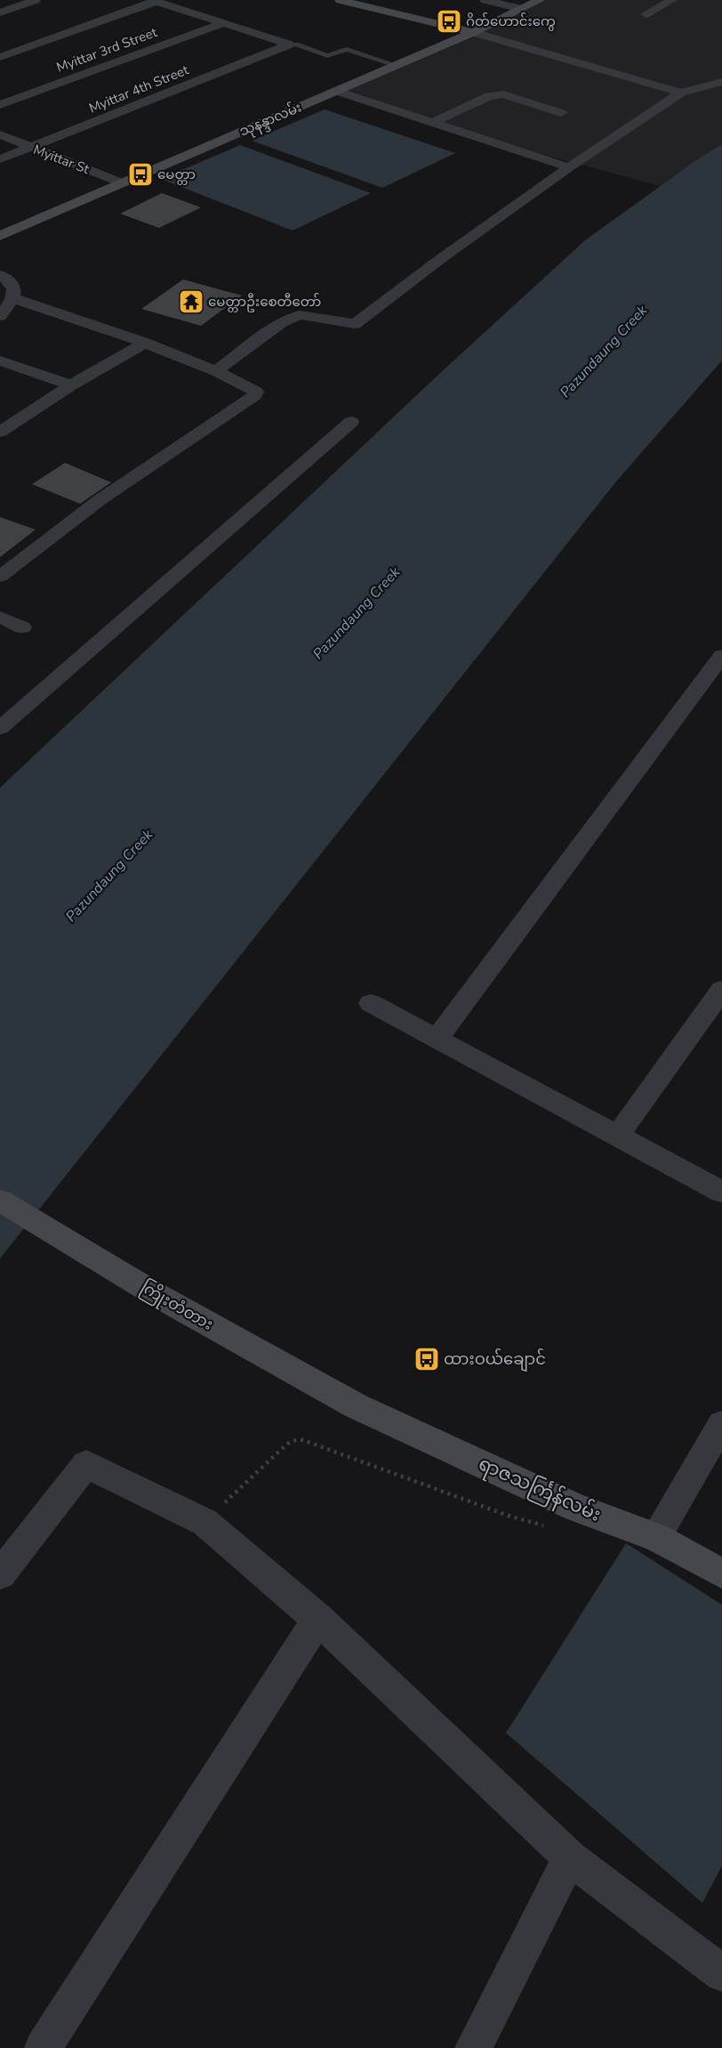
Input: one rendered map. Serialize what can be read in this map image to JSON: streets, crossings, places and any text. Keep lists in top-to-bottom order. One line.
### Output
{"streets":{"main road":["သုနန္ဒာလမ်း","ကြိုးတံတား","ရာဇသင်္ကြန်လမ်း"],"street":["Myittar 3rd Street","Myittar 4th Street","Myittar St"]},"crossings":[["Myittar 4th Street","Myittar St"],["သုနန္ဒာလမ်း","Myittar St"],["ကြိုးတံတား","ရာဇသင်္ကြန်လမ်း"]],"water":["Pazundaung Creek"],"places":{"bus stop":["ဂိတ်ဟောင်းကွေ","မေတ္တာ","ထားဝယ်ချောင်"],"temple":["မေတ္တာဦးစေတီတော်"]}}
